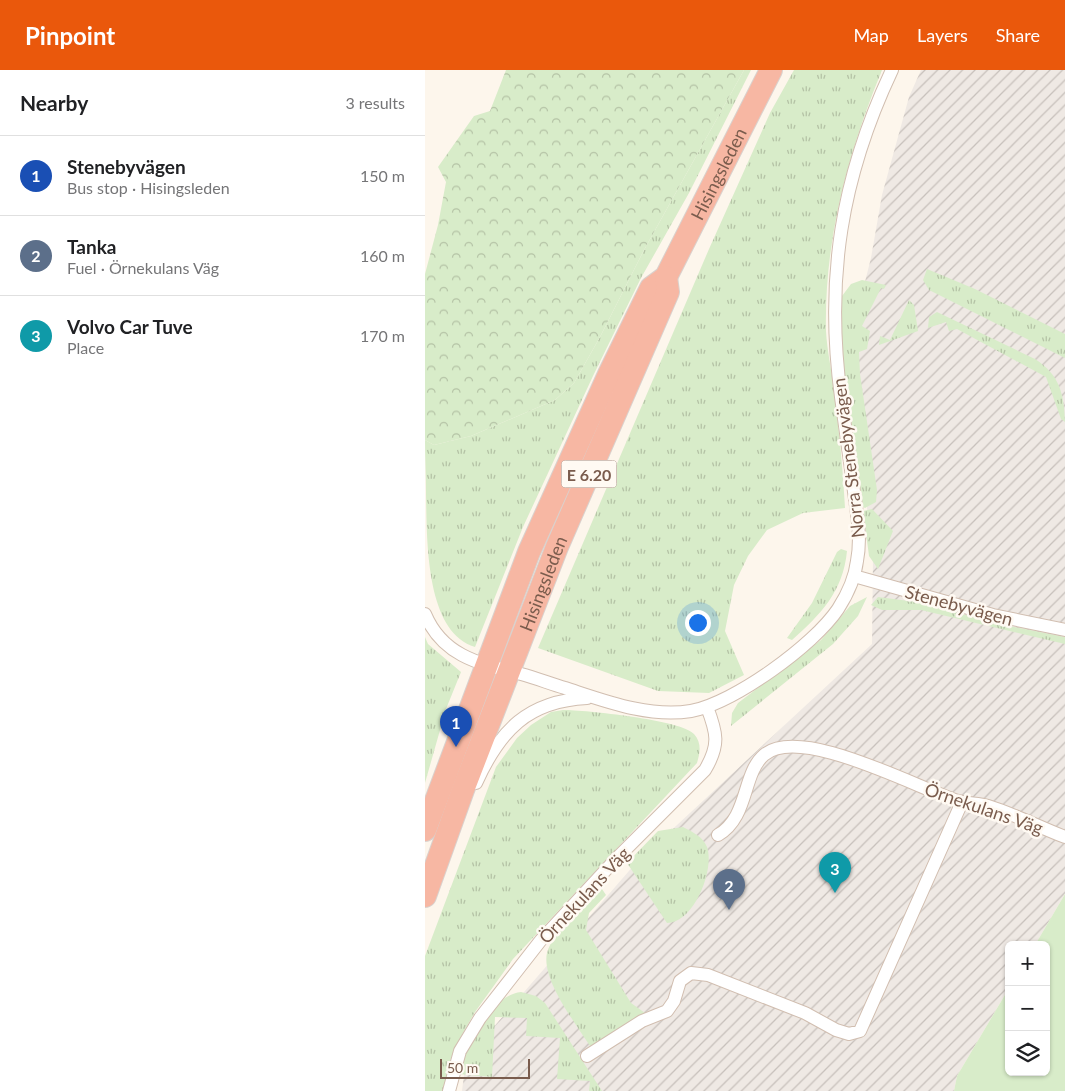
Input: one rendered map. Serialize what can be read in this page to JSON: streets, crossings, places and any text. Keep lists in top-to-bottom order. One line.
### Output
{"streets":{"highway":["Hisingsleden","E 6.20"],"street":["Norra Stenebyvägen","Stenebyvägen","Örnekulans Väg"]},"crossings":[["Hisingsleden","Norra Stenebyvägen"],["Norra Stenebyvägen","Stenebyvägen"],["Norra Stenebyvägen","Örnekulans Väg"]],"scale_bar":"50 m","page":{"header":"Pinpoint","nav":["Map","Layers","Share"],"heading":["Nearby","3 results"],"list":[{"mark":"1","name":"Stenebyvägen","note":"Bus stop · Hisingsleden","value":"150 m"},{"mark":"2","name":"Tanka","note":"Fuel · Örnekulans Väg","value":"160 m"},{"mark":"3","name":"Volvo Car Tuve","note":"Place","value":"170 m"}],"pins":["1","3","2"],"map_buttons":["+","−"],"scale":"50 m"}}
